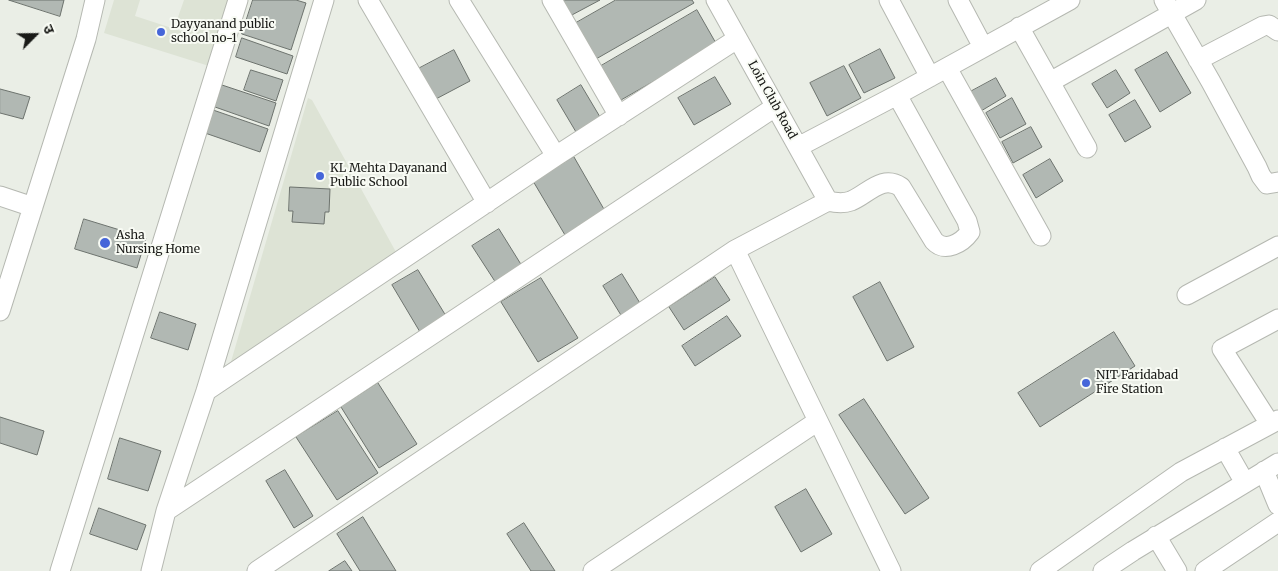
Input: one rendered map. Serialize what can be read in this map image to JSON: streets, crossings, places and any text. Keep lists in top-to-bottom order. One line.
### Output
{"streets":{"street":["Loin Club Road"]},"places":["Dayyanand public school no-1","KL Mehta Dayanand Public School","Asha Nursing Home","NIT Faridabad Fire Station"],"north":"top right"}
